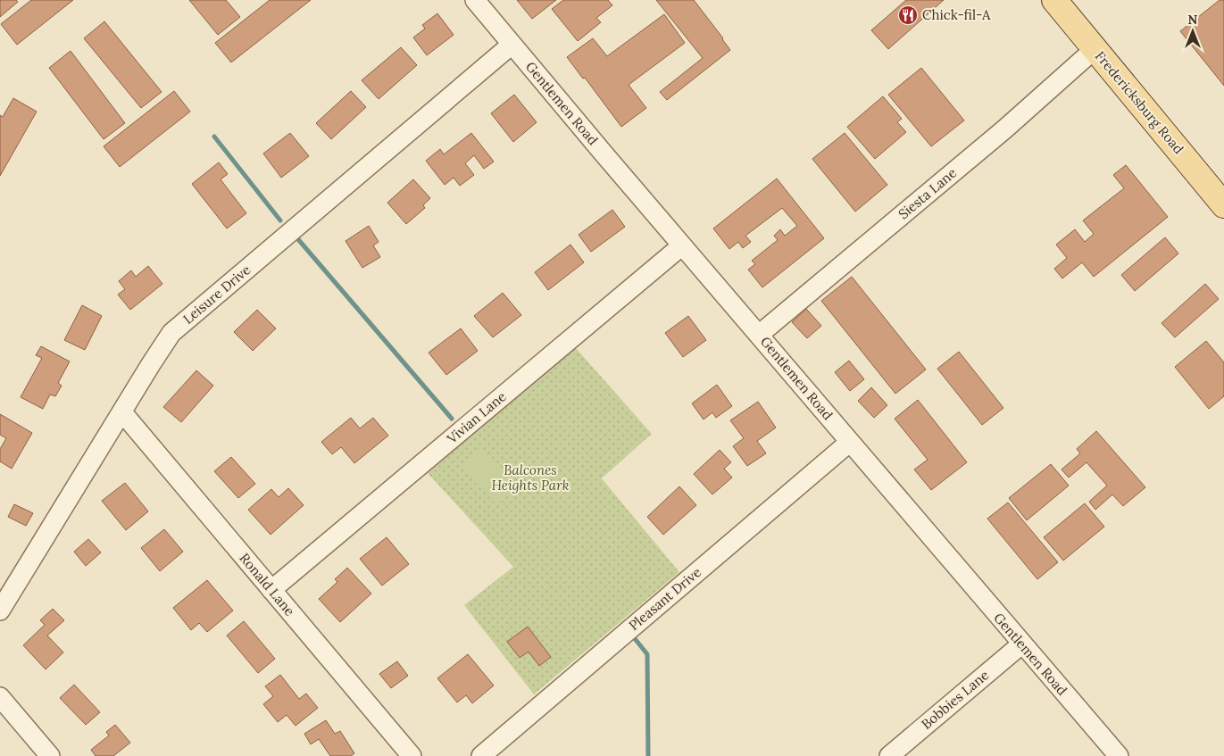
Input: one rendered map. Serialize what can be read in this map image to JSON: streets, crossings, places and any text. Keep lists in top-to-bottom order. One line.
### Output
{"streets":{"main road":["Fredericksburg Road"],"street":["Gentlemen Road","Siesta Lane","Leisure Drive","Vivian Lane","Ronald Lane","Pleasant Drive","Bobbies Lane"]},"crossings":[["Fredericksburg Road","Siesta Lane"],["Gentlemen Road","Siesta Lane"],["Gentlemen Road","Leisure Drive"],["Gentlemen Road","Vivian Lane"],["Gentlemen Road","Pleasant Drive"],["Gentlemen Road","Bobbies Lane"],["Leisure Drive","Ronald Lane"],["Vivian Lane","Ronald Lane"]],"parks":["Balcones Heights Park"],"places":{"restaurant":["Chick-fil-A"]},"north":"top"}
